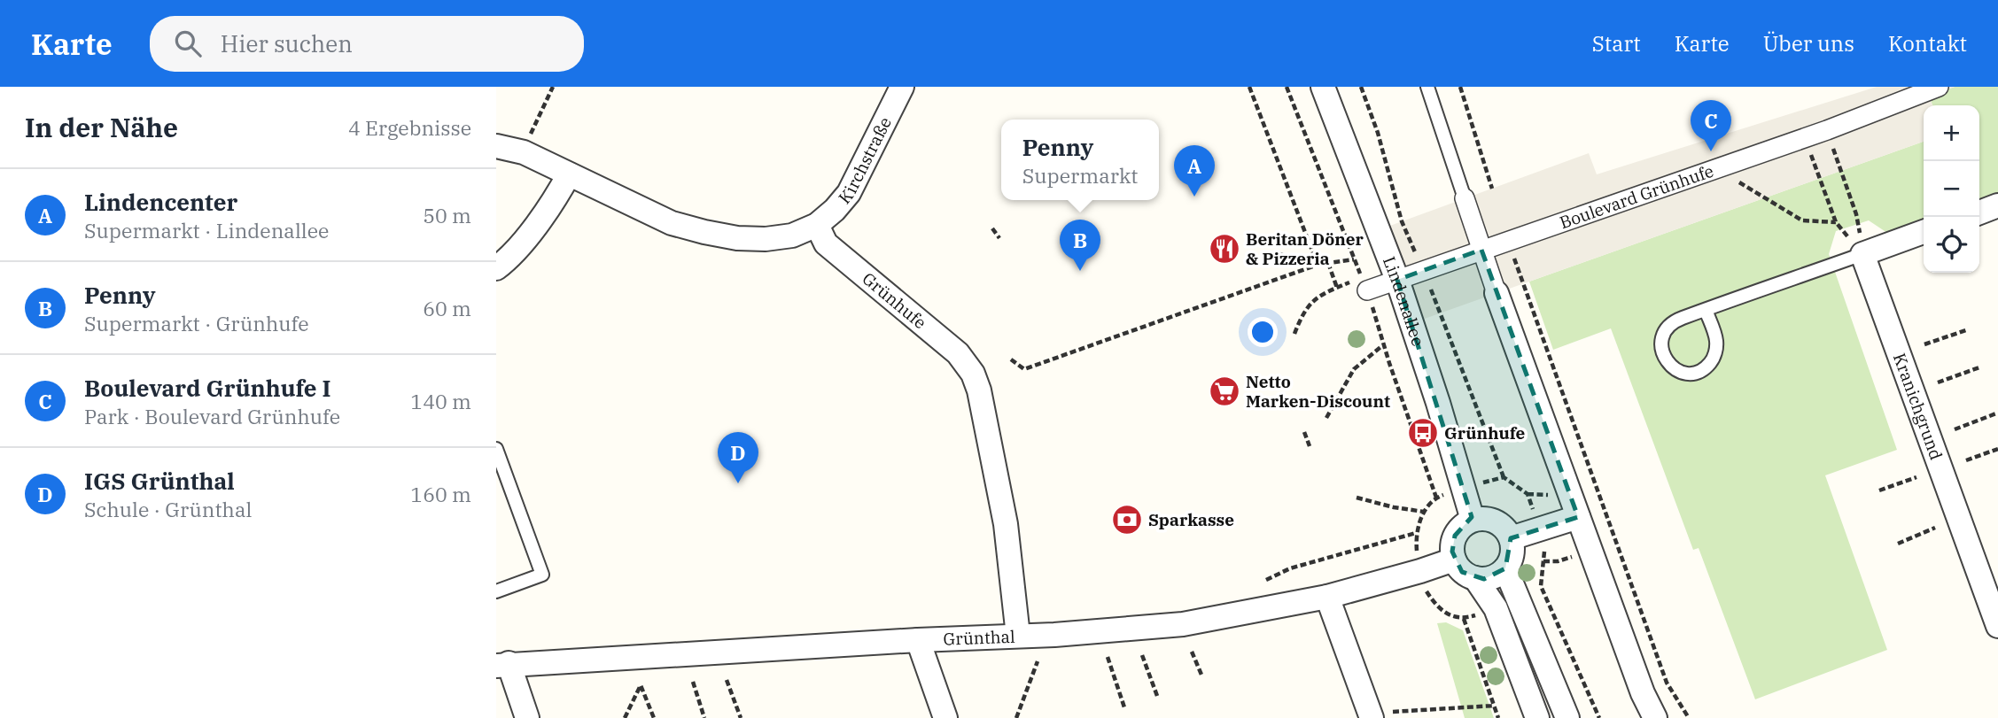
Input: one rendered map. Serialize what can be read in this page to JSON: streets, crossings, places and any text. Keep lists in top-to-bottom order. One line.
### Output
{"streets":{"street":["Kirchstraße","Boulevard Grünhufe","Grünhufe","Lindenallee","Kranichgrund","Grünthal"]},"crossings":[["Kirchstraße","Grünhufe"],["Boulevard Grünhufe","Lindenallee"],["Grünhufe","Grünthal"],["Lindenallee","Grünthal"]],"places":{"restaurant":["Beritan Döner & Pizzeria"],"supermarket":["Netto Marken-Discount"],"bus stop":["Grünhufe"],"bank":["Sparkasse"]},"page":{"header":"Karte","search":"Hier suchen","nav":["Start","Karte","Über uns","Kontakt"],"heading":["In der Nähe","4 Ergebnisse"],"pins":["C","A","B","D"],"map_buttons":["+","−"],"popup":["Penny","Supermarkt"],"list":[{"mark":"A","name":"Lindencenter","note":"Supermarkt · Lindenallee","value":"50 m"},{"mark":"B","name":"Penny","note":"Supermarkt · Grünhufe","value":"60 m"},{"mark":"C","name":"Boulevard Grünhufe I","note":"Park · Boulevard Grünhufe","value":"140 m"},{"mark":"D","name":"IGS Grünthal","note":"Schule · Grünthal","value":"160 m"}]}}
